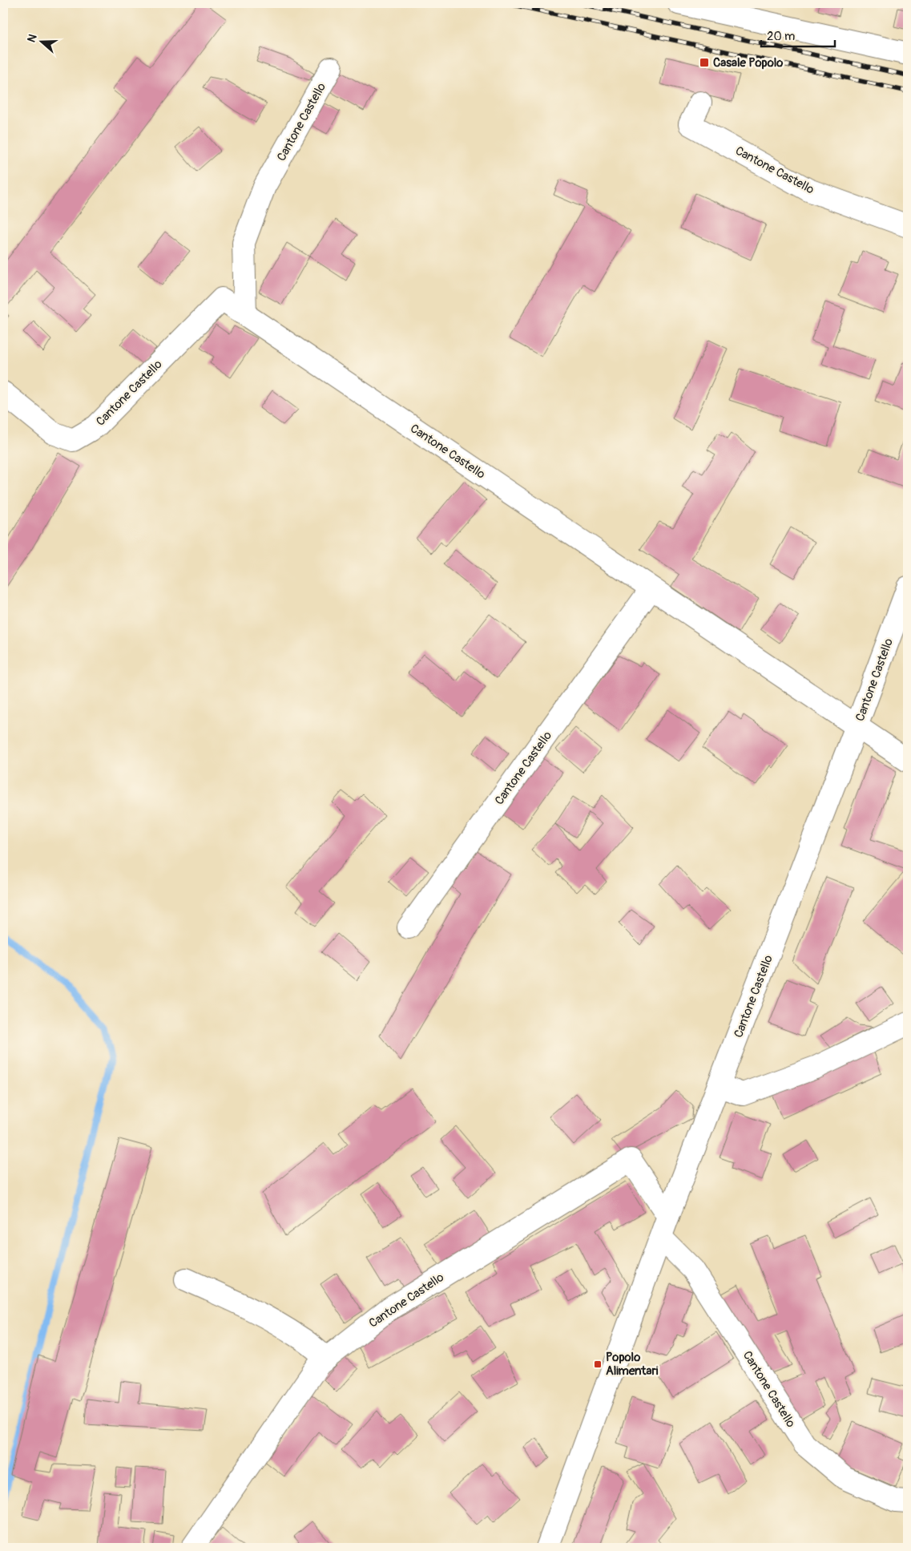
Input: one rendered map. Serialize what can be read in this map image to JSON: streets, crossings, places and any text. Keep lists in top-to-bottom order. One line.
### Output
{"streets":{"street":["Cantone Castello"]},"places":{"transit":["Casale Popolo","Popolo Alimentari"]},"scale_bar":"20 m","north":"left"}
